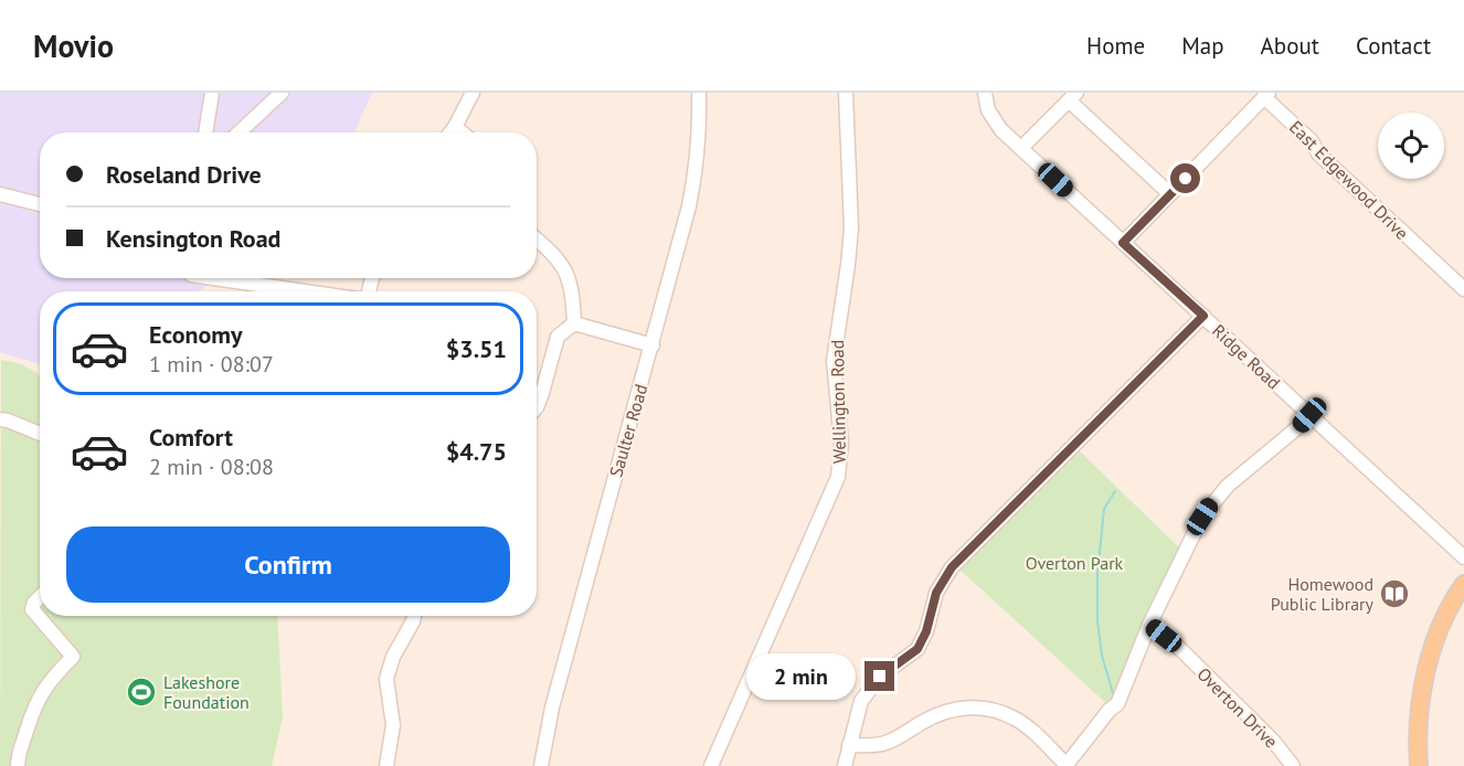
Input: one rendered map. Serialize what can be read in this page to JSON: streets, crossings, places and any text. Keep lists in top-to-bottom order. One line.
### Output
{"streets":{"street":["East Edgewood Drive","Ridge Road","Wellington Road","Saulter Road","Overton Drive"]},"parks":["Overton Park"],"places":{"library":["Homewood Public Library"],"sports":["Lakeshore Foundation"]},"page":{"header":"Movio","nav":["Home","Map","About","Contact"],"banner":["Roseland Drive","Kensington Road"],"list":[{"name":"Economy","note":"1 min · 08:07","value":"$3.51"},{"name":"Comfort","note":"2 min · 08:08","value":"$4.75"}],"buttons":"Confirm","bubble":"2 min"}}
